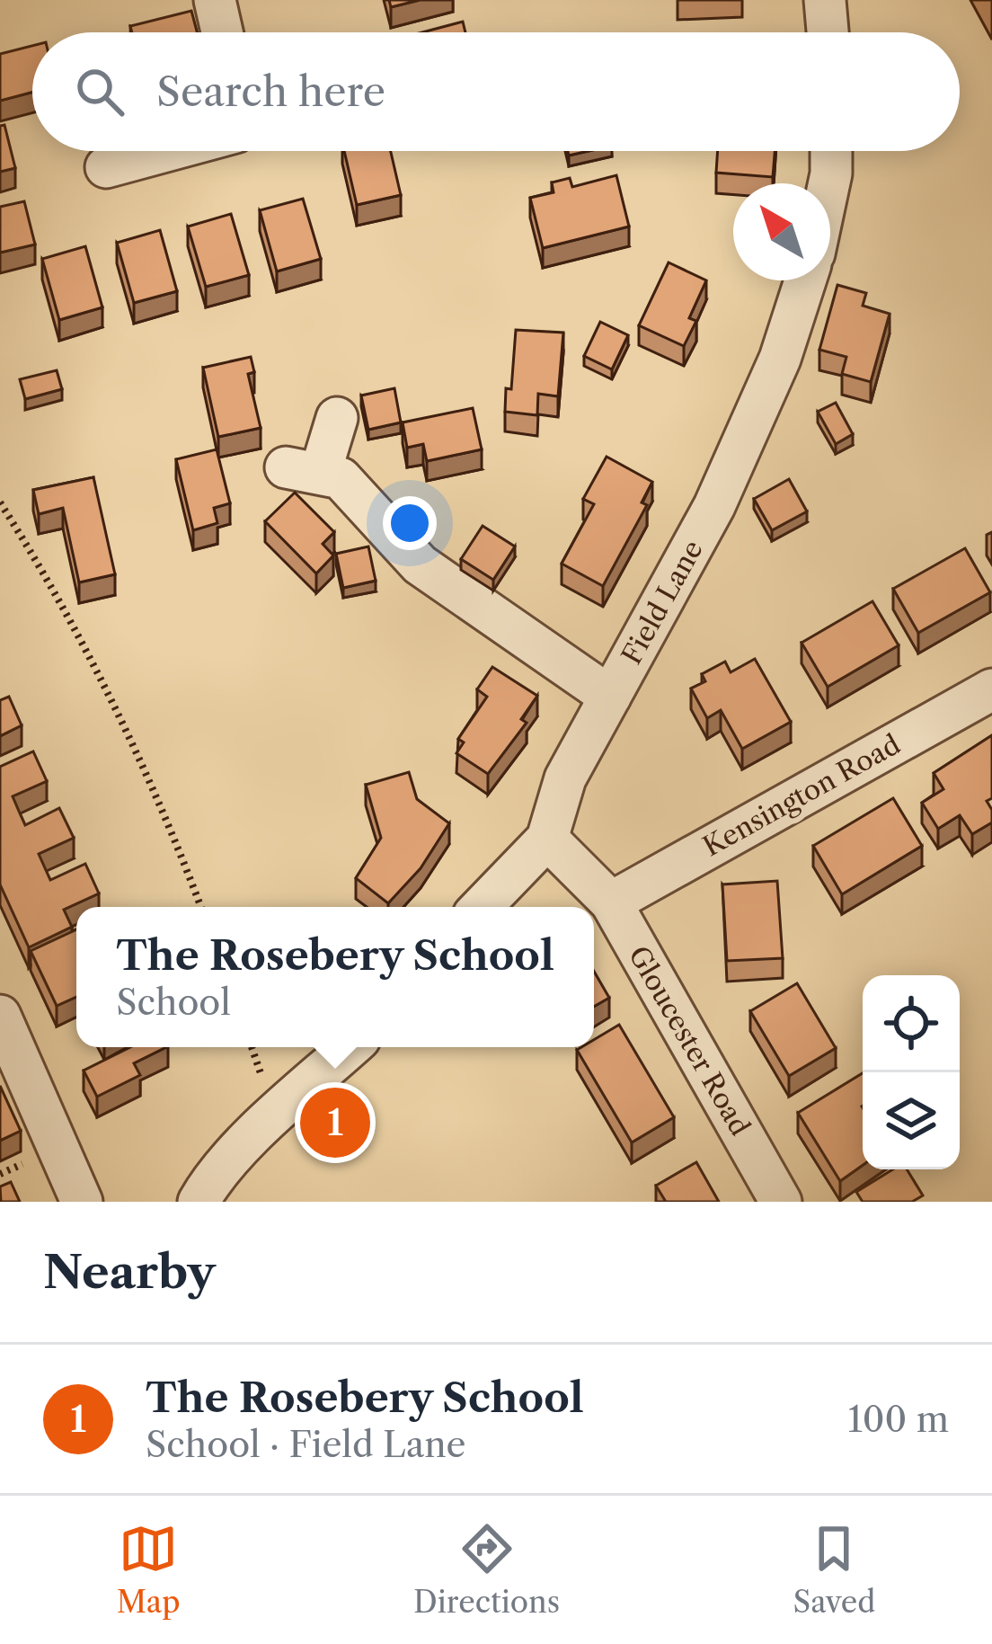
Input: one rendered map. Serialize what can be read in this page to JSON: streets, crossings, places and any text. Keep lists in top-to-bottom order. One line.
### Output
{"streets":{"street":["Field Lane","Kensington Road","Gloucester Road"]},"crossings":[["Field Lane","Gloucester Road"],["Kensington Road","Gloucester Road"]],"north":"top left","page":{"search":"Search here","popup":["The Rosebery School","School"],"pins":"1","heading":"Nearby","list":[{"mark":"1","name":"The Rosebery School","note":"School · Field Lane","value":"100 m"}],"nav":["Map","Directions","Saved"]}}
